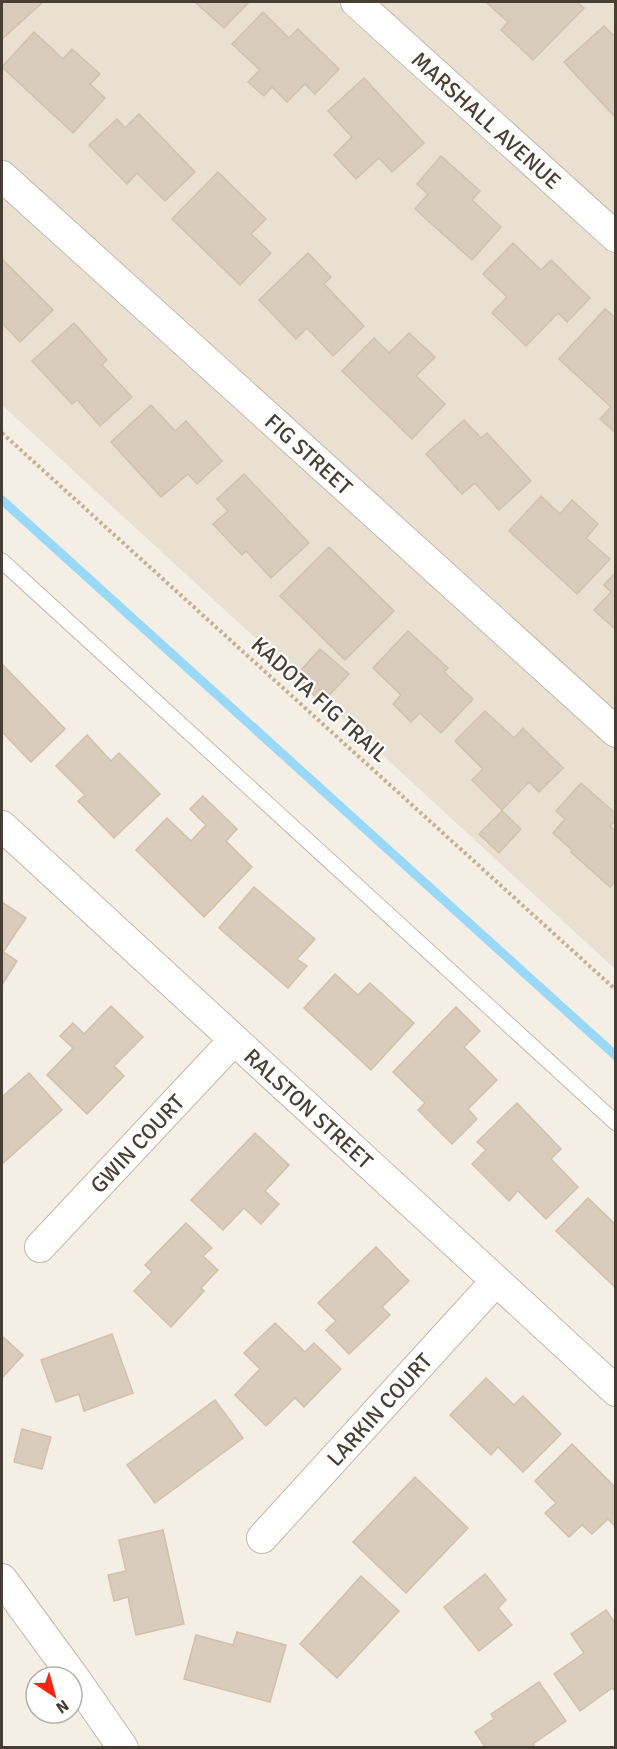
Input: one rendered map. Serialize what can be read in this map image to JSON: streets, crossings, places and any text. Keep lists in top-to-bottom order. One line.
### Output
{"streets":{"street":["MARSHALL AVENUE","FIG STREET","RALSTON STREET","GWIN COURT","LARKIN COURT"],"path":["KADOTA FIG TRAIL"]},"crossings":[["RALSTON STREET","GWIN COURT"],["RALSTON STREET","LARKIN COURT"]],"north":"bottom right"}
